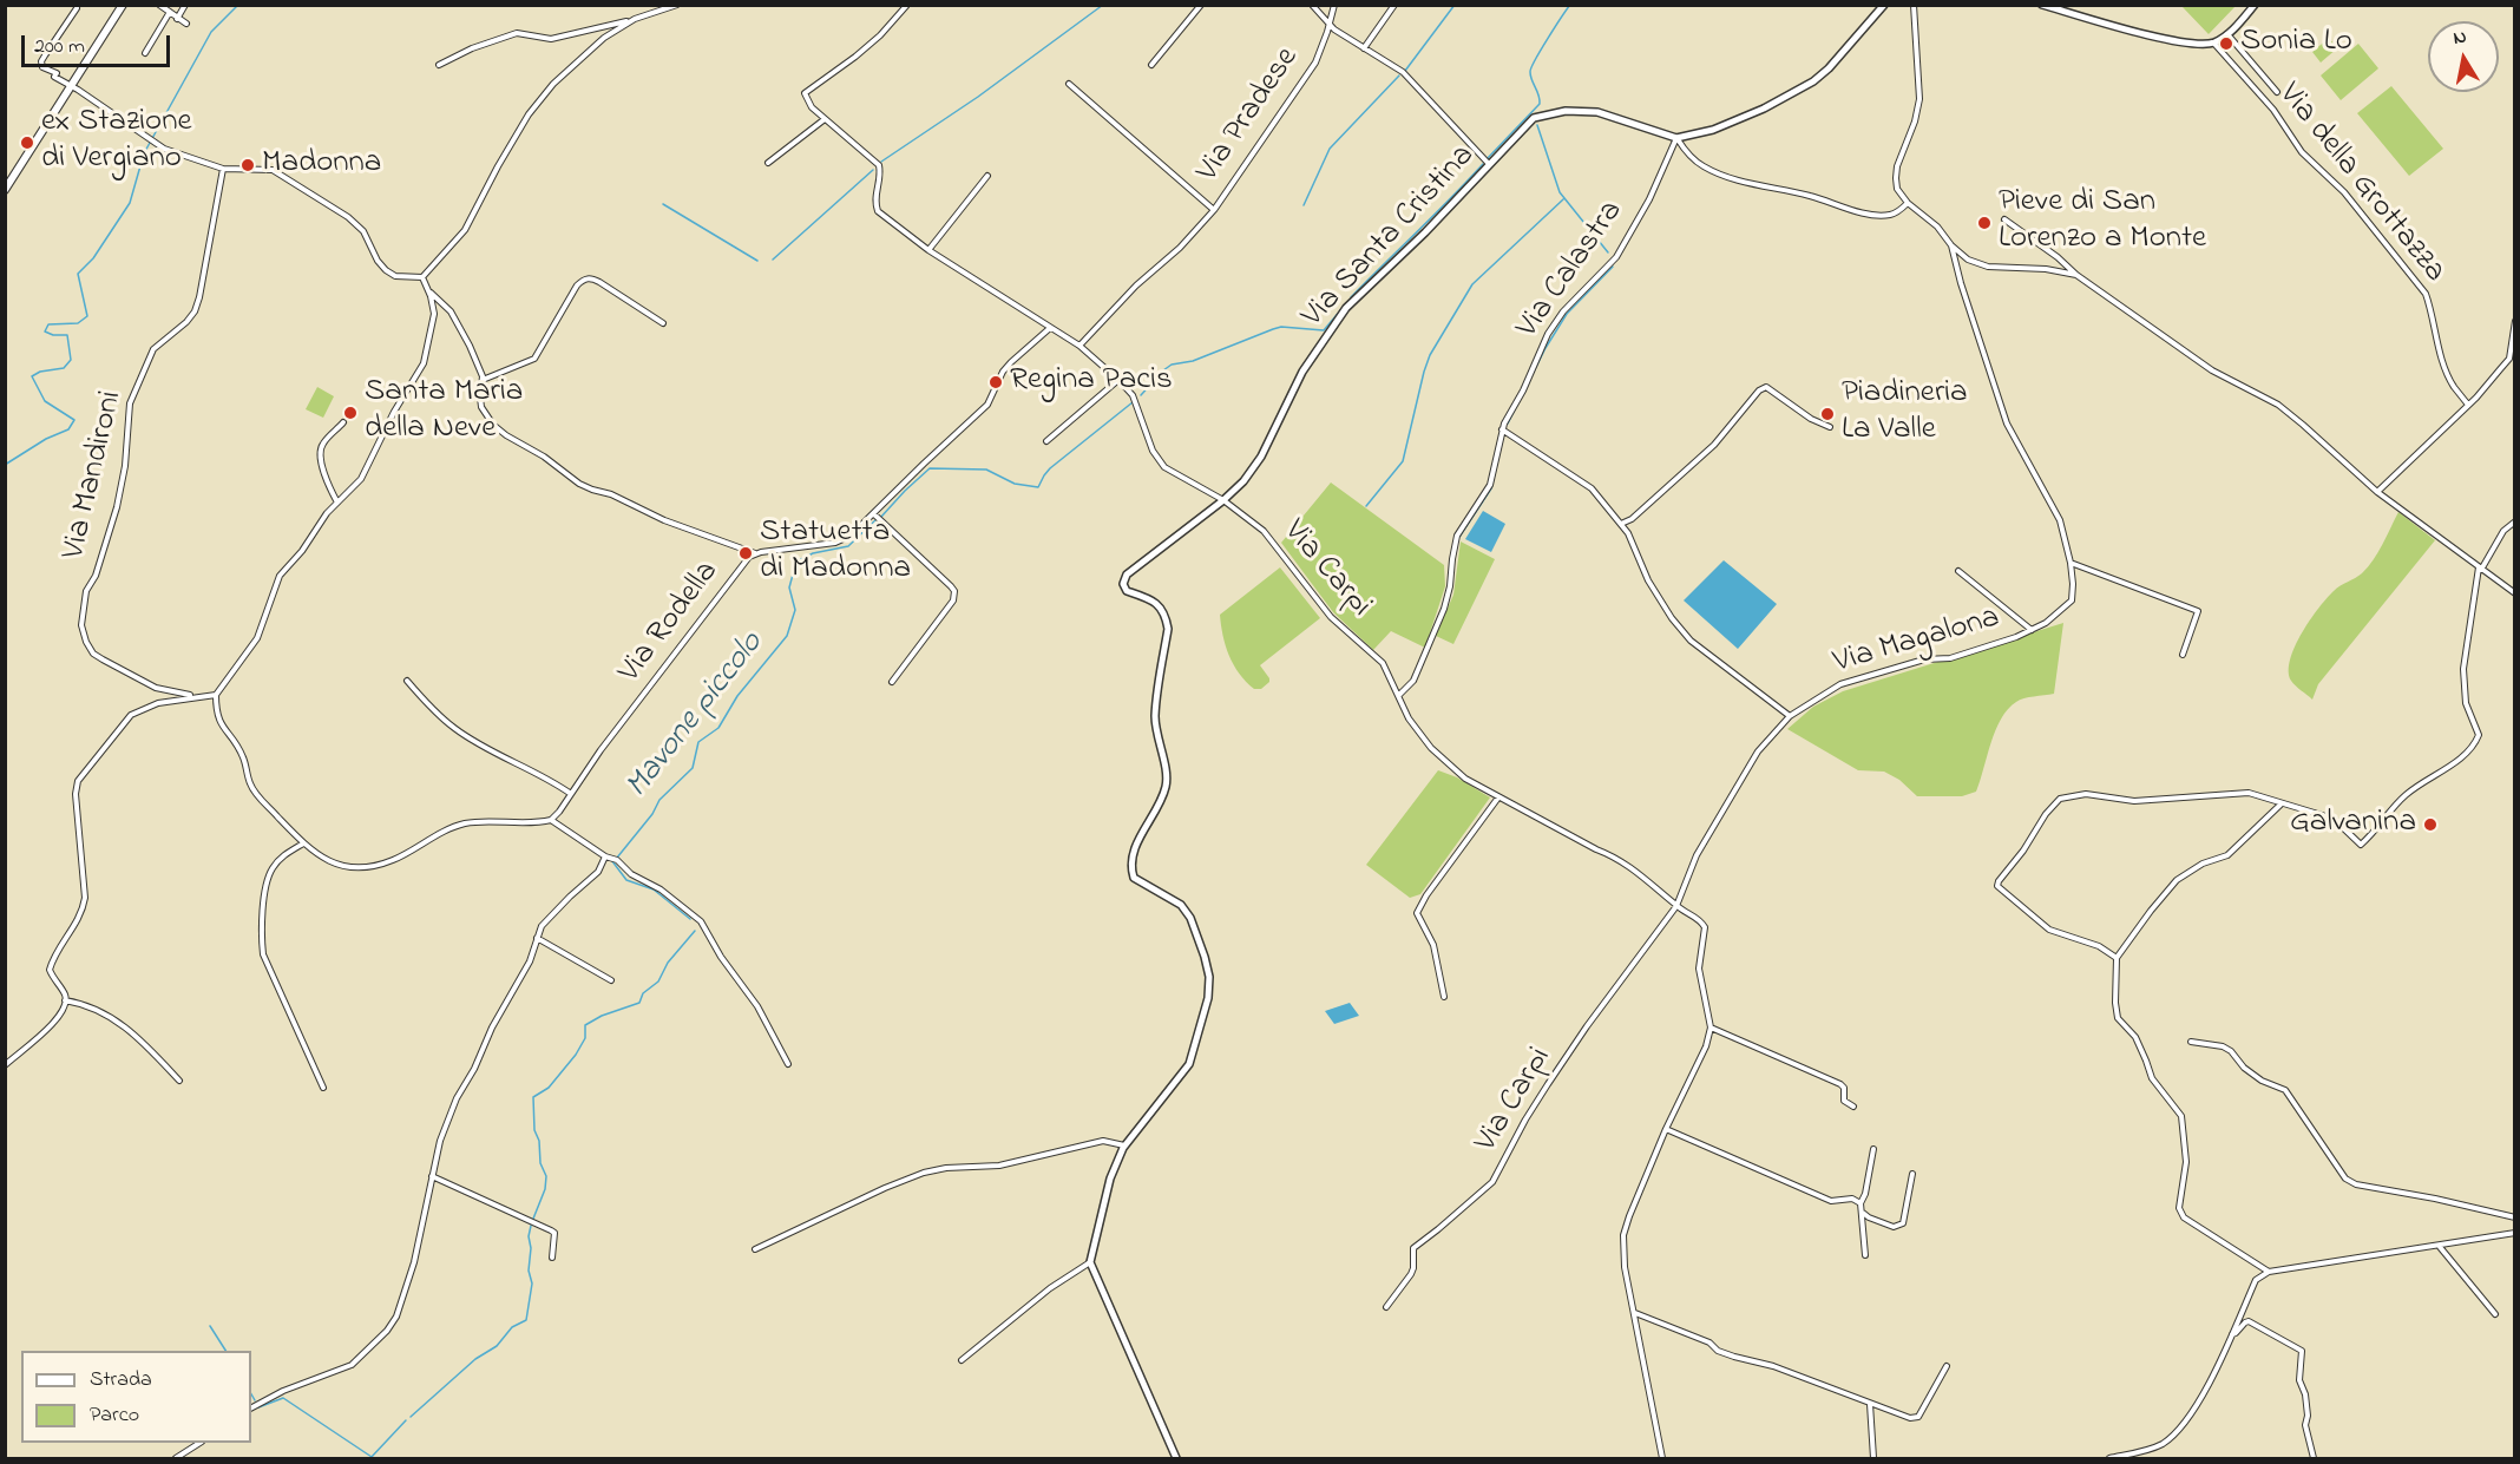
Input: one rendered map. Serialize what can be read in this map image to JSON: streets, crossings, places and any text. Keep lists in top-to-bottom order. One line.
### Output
{"streets":{"street":["Via Pradese","Via della Grottazza","Via Santa Cristina","Via Calastra","Via Mandironi","Via Carpi","Via Rodella","Via Magalona"]},"crossings":[["Via Pradese","Via Carpi"],["Via Santa Cristina","Via Calastra"],["Via Santa Cristina","Via Carpi"],["Via Calastra","Via Carpi"],["Via Carpi","Via Rodella"],["Via Carpi","Via Magalona"]],"water":["Mavone piccolo"],"places":["Sonia Lo","ex Stazione di Vergiano","Madonna","Pieve di San Lorenzo a Monte","Regina Pacis","Santa Maria della Neve","Piadineria La Valle","Statuetta di Madonna","Galvanina"],"legend":["Strada","Parco"],"scale_bar":"200 m","north":"top"}
